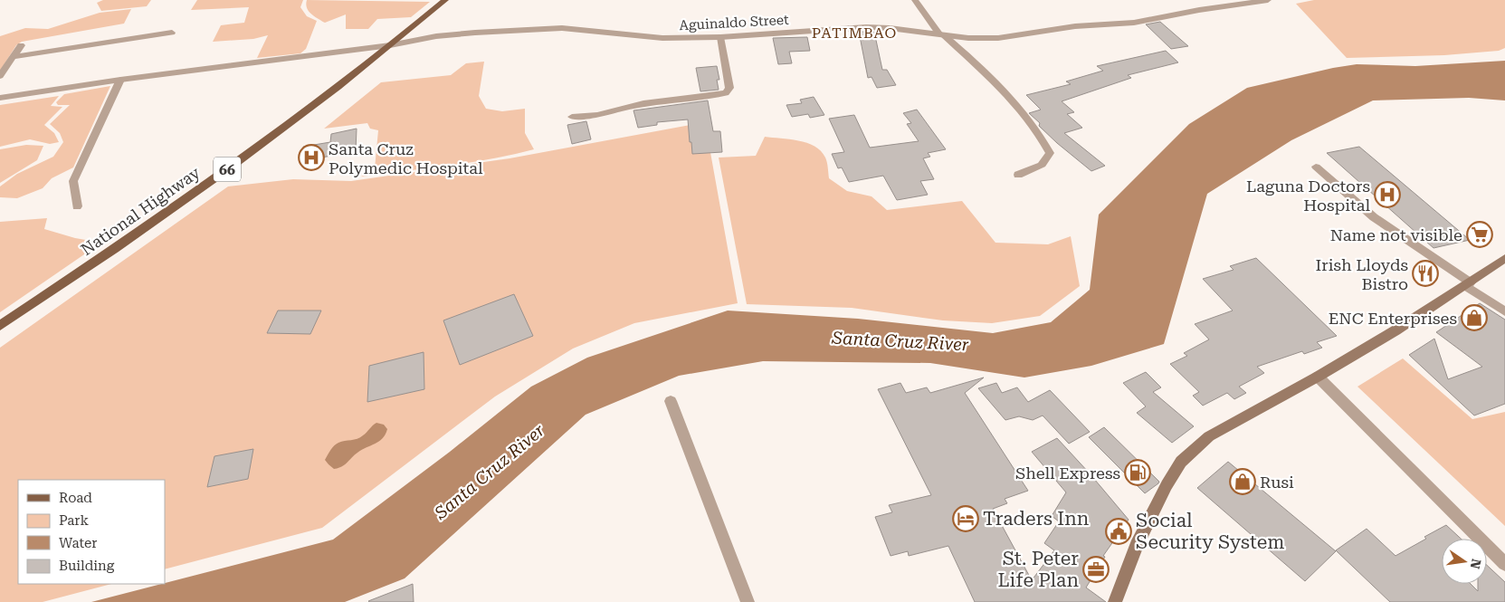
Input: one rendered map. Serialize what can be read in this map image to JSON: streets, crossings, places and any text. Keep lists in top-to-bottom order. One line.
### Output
{"streets":{"main road":["66","National Highway"],"street":["Aguinaldo Street"]},"crossings":[["Aguinaldo Street","National Highway"]],"districts":["PATIMBAO"],"water":["Santa Cruz River"],"places":{"hospital":["Santa Cruz Polymedic Hospital","Laguna Doctors Hospital"],"supermarket":["Name not visible"],"restaurant":["Irish Lloyds Bistro"],"shop":["ENC Enterprises","Rusi"],"fuel station":["Shell Express"],"hotel":["Traders Inn"],"public building":["Social Security System"],"office":["St. Peter Life Plan"]},"legend":["Road","Park","Water","Building"],"north":"right"}
